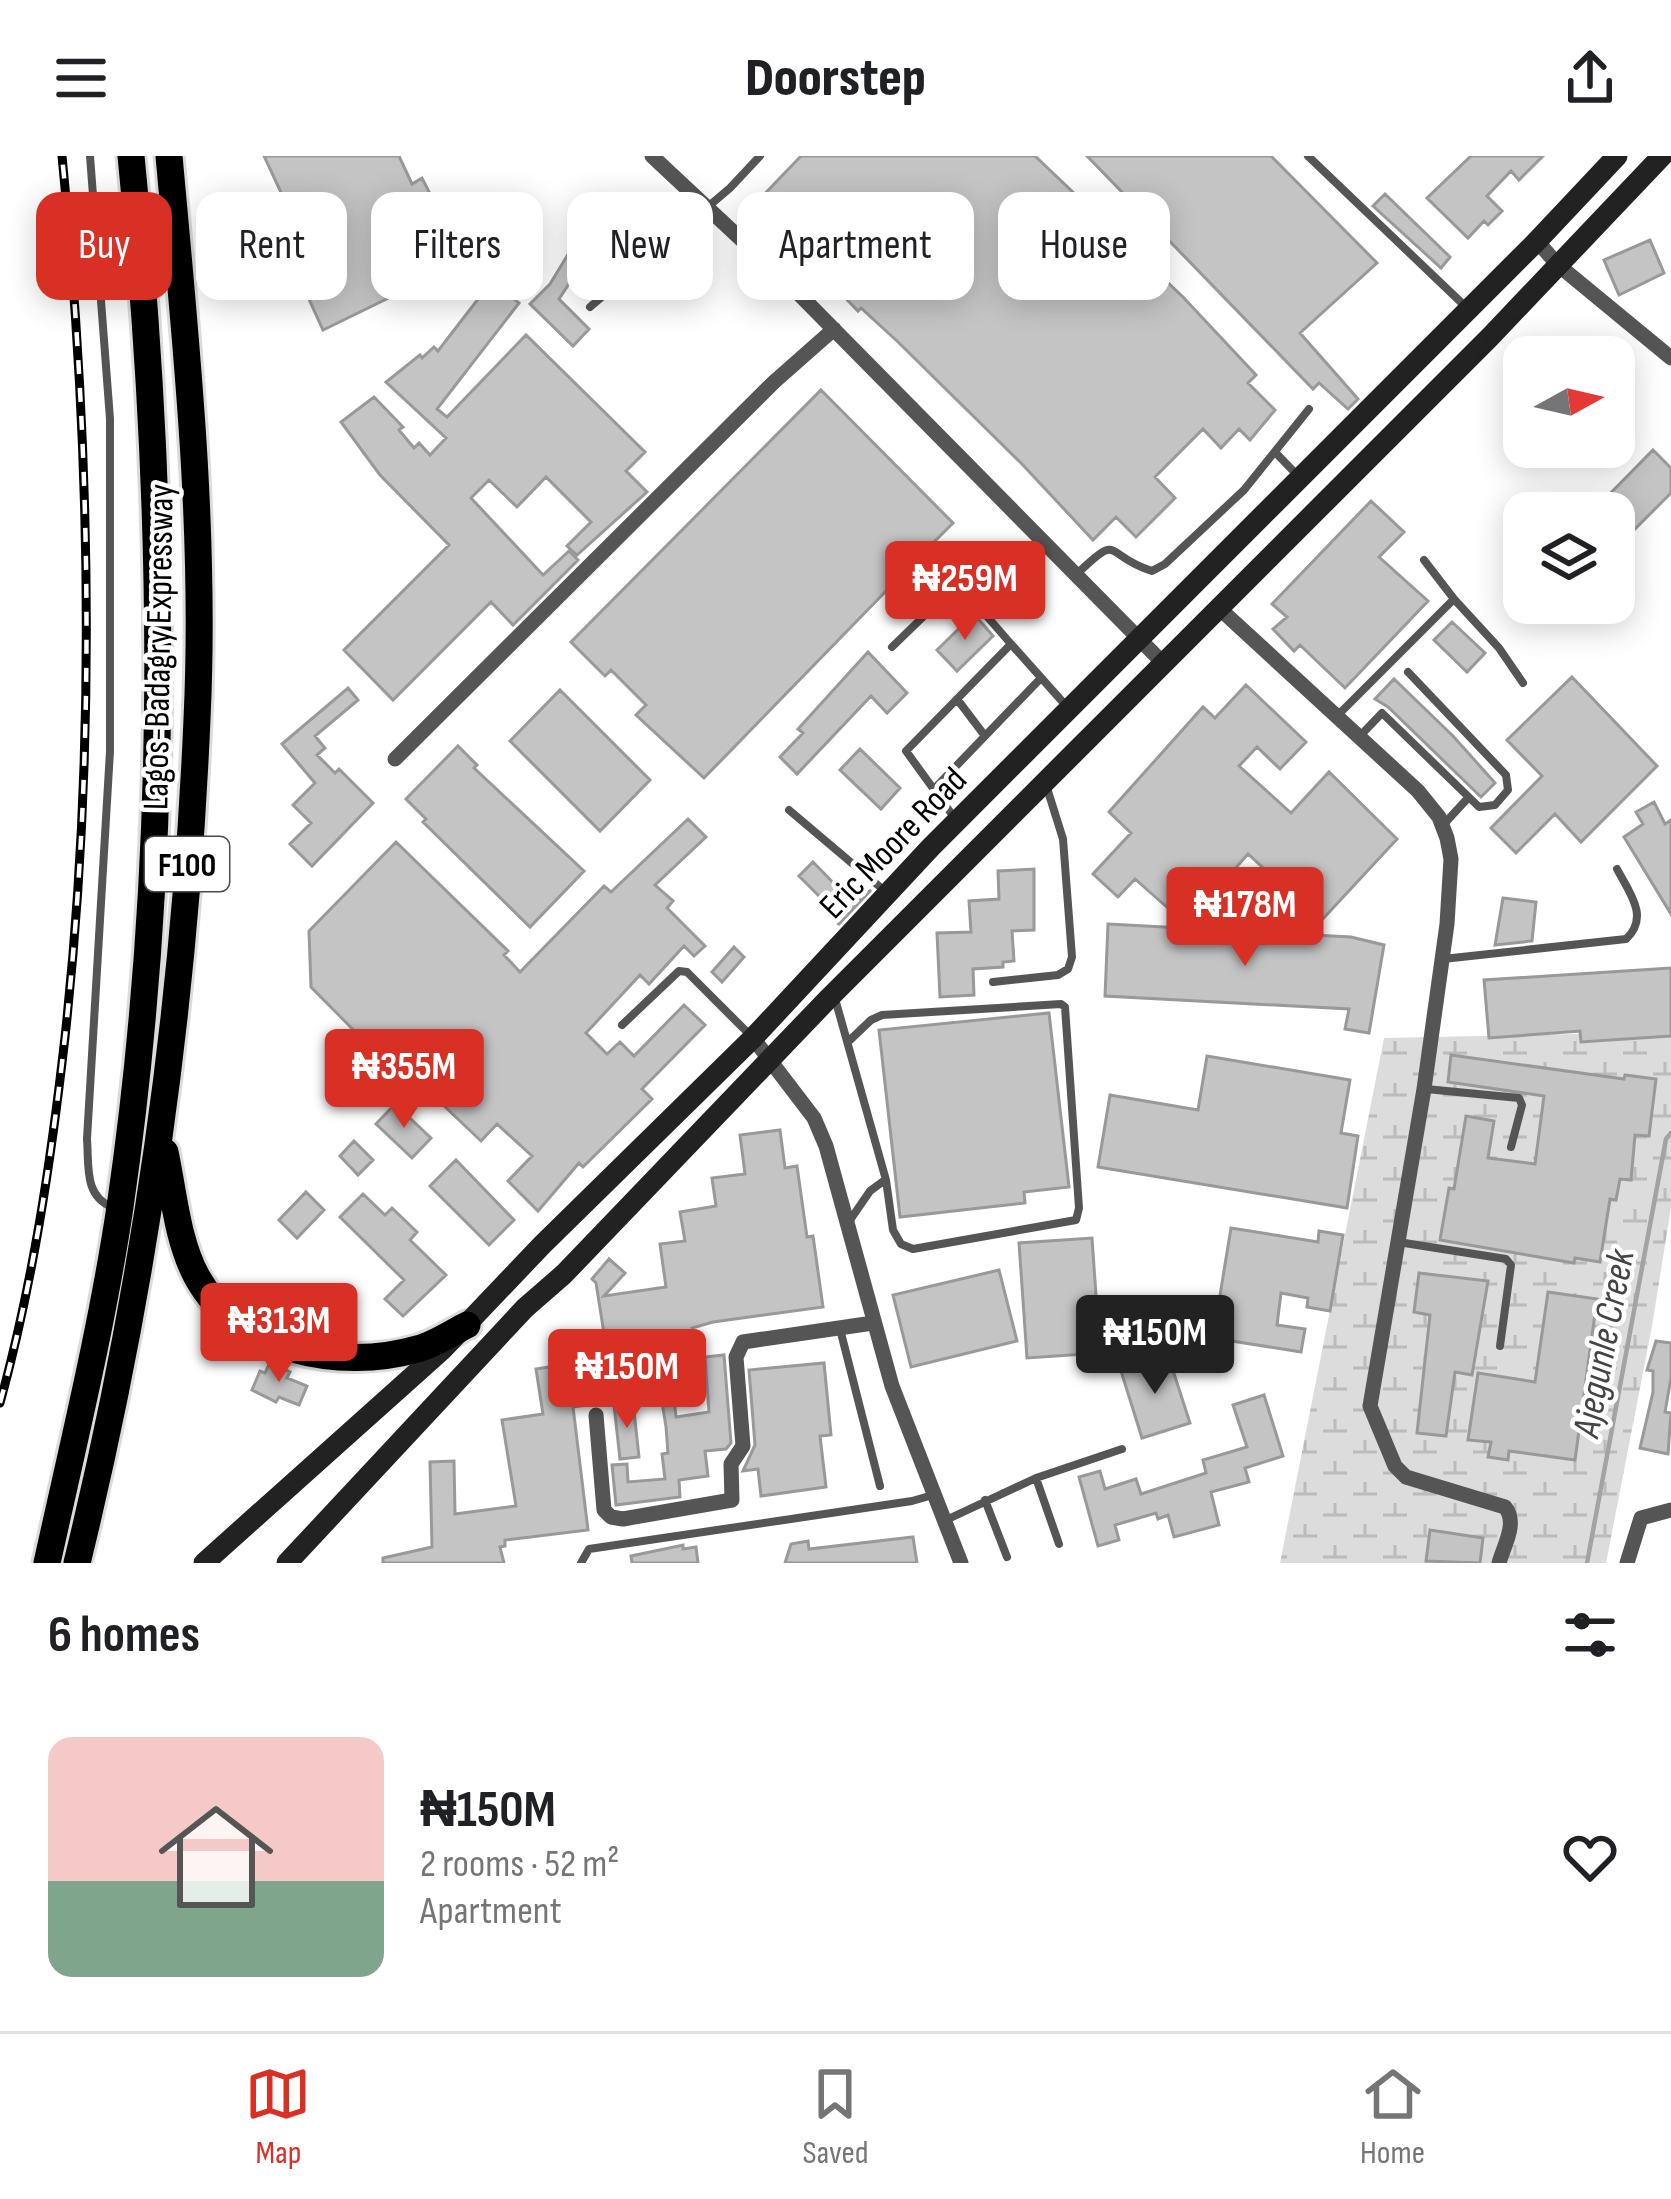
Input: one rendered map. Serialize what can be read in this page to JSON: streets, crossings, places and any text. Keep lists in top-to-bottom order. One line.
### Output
{"streets":{"highway":["Lagos-Badagry Expressway","F100"],"street":["Eric Moore Road"]},"water":["Ajegunle Creek"],"north":"right","page":{"header":"Doorstep","chip":["Buy","Rent","Filters","New","Apartment","House"],"price":["₦259M","₦178M","₦355M","₦313M","₦150M","₦150M"],"heading":"6 homes","list":[{"name":"₦150M","note":"2 rooms · 52 m² · Apartment"}],"tabs":["Map","Saved","Home"]}}
